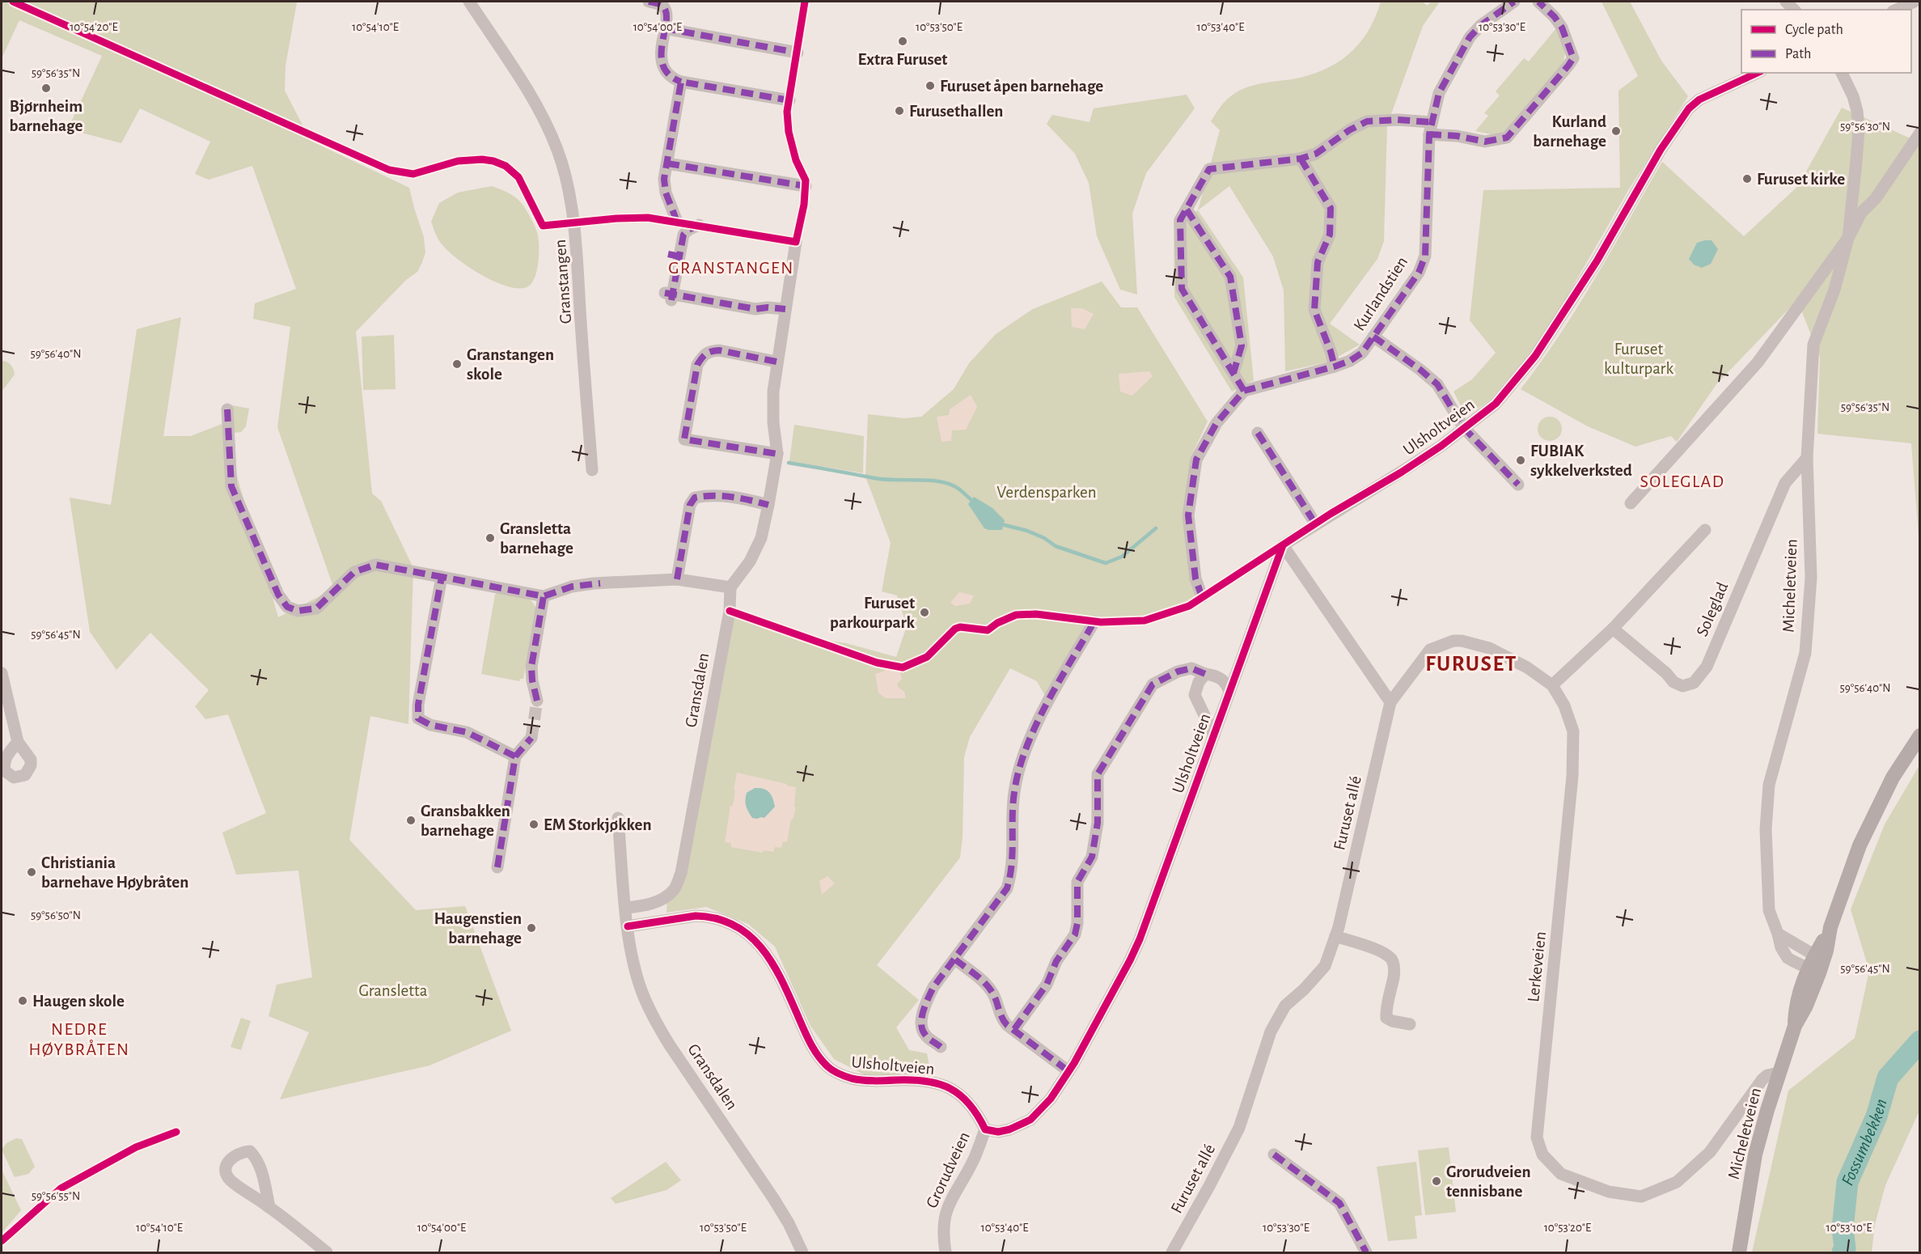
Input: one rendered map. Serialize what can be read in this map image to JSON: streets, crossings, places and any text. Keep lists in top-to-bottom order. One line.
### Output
{"streets":{"main road":["Micheletveien"],"street":["Granstangen","Kurlandstien","Ulsholtveien","Soleglad","Gransdalen","Furuset allé","Lerkeveien","Grorudveien"]},"crossings":[["Ulsholtveien","Gransdalen"],["Ulsholtveien","Grorudveien"],["Micheletveien","Soleglad"],["Micheletveien","Lerkeveien"],["Furuset allé","Lerkeveien"]],"districts":["GRANSTANGEN","SOLEGLAD","FURUSET","NEDRE HØYBRÅTEN"],"water":["Fossumbekken"],"parks":["Furuset kulturpark","Verdensparken","Gransletta"],"places":["Extra Furuset","Furuset åpen barnehage","Bjørnheim barnehage","Furusethallen","Kurland barnehage","Furuset kirke","Granstangen skole","FUBIAK sykkelverksted","Gransletta barnehage","Furuset parkourpark","Gransbakken barnehage","EM Storkjøkken","Christiania barnehave Høybråten","Haugenstien barnehage","Haugen skole","Grorudveien tennisbane"],"legend":["Cycle path","Path"],"coordinates":["10°54'20\"E","10°54'10\"E","10°54'00\"E","10°53'50\"E","10°53'40\"E","10°53'30\"E","59°56'35\"N","59°56'30\"N","59°56'40\"N","59°56'45\"N","59°56'50\"N","59°56'55\"N","10°53'20\"E","10°53'10\"E"]}
